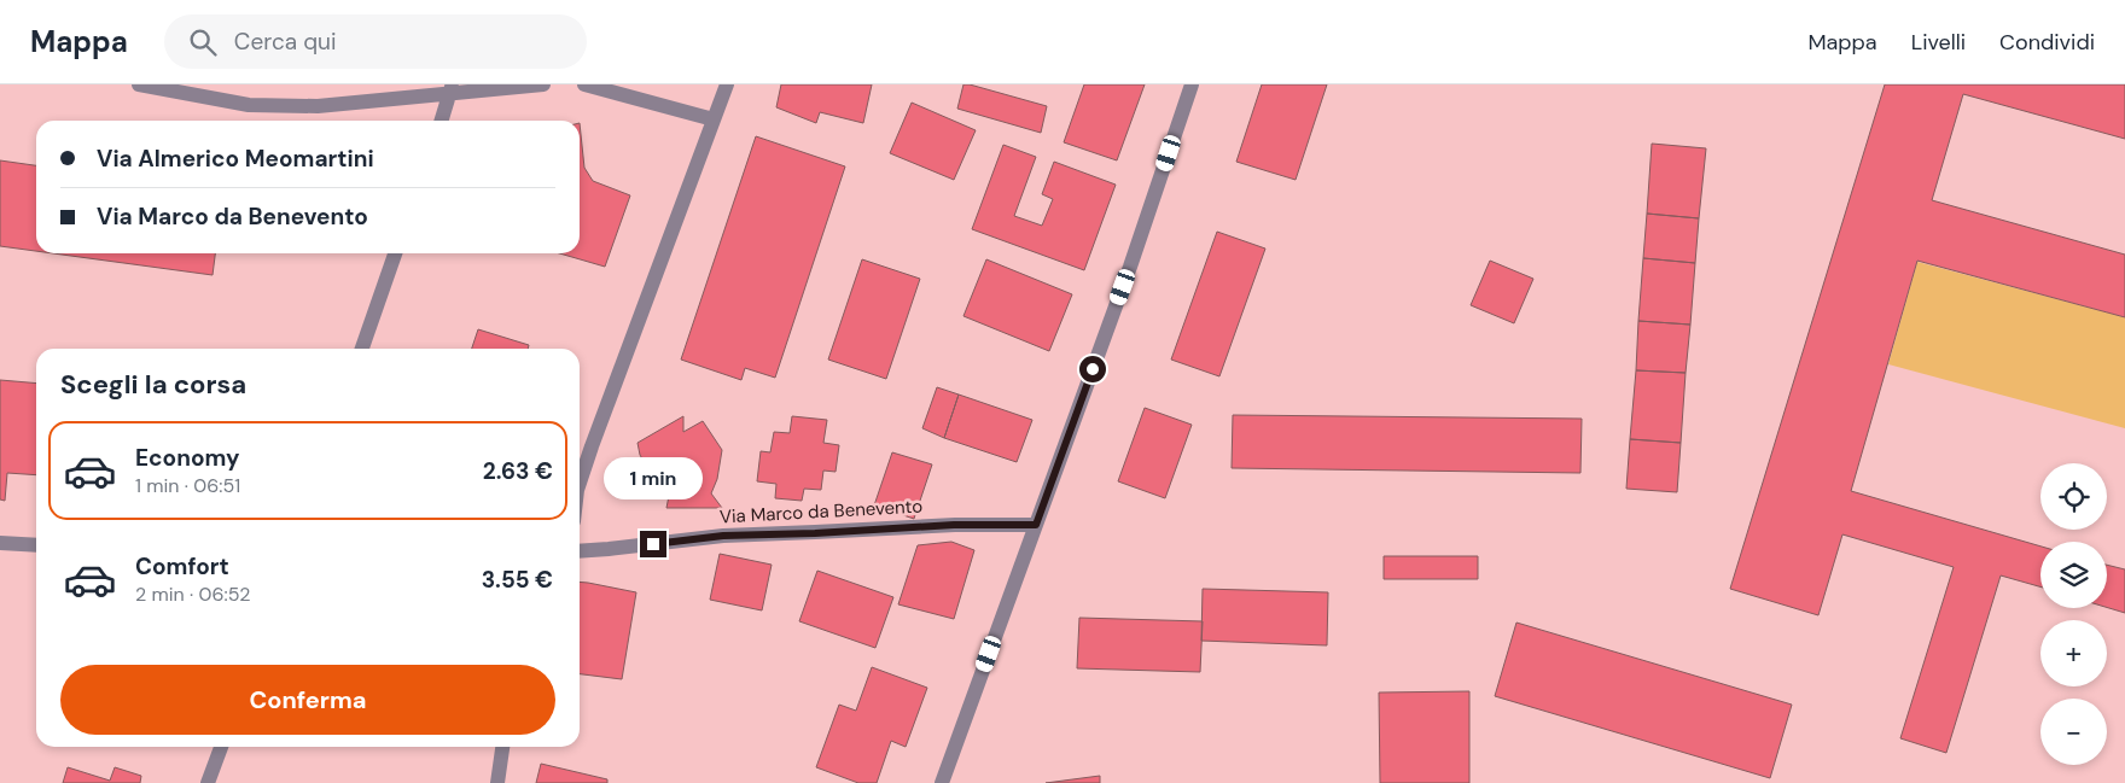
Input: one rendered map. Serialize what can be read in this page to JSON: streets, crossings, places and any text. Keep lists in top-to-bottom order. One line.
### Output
{"streets":{"street":["Via Marco da Benevento"]},"page":{"header":"Mappa","search":"Cerca qui","nav":["Mappa","Livelli","Condividi"],"banner":["Via Almerico Meomartini","Via Marco da Benevento"],"heading":"Scegli la corsa","list":[{"name":"Economy","note":"1 min · 06:51","value":"2.63 €"},{"name":"Comfort","note":"2 min · 06:52","value":"3.55 €"}],"bubble":"1 min","map_buttons":["+","−"],"buttons":"Conferma"}}
